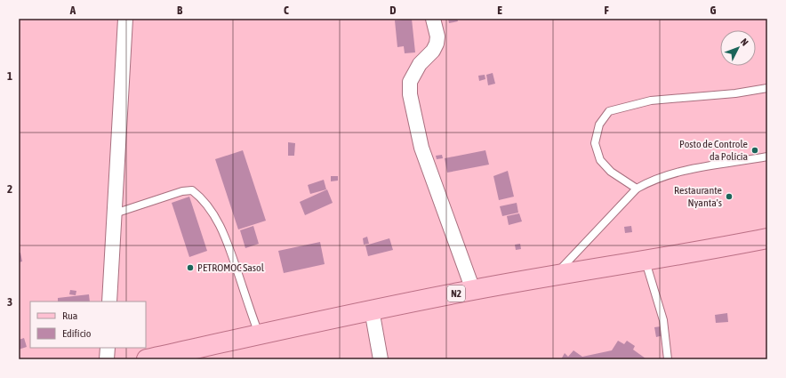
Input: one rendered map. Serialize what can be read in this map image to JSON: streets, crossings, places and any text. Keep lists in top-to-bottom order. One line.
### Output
{"streets":{"main road":["N2"]},"places":["Posto de Controle da Polícia","Restaurante Nyanta's","PETROMOC Sasol"],"legend":["Rua","Edifício"],"north":"top right","grid":{"columns":["A","B","C","D","E","F","G"],"rows":["1","2","3"]}}
